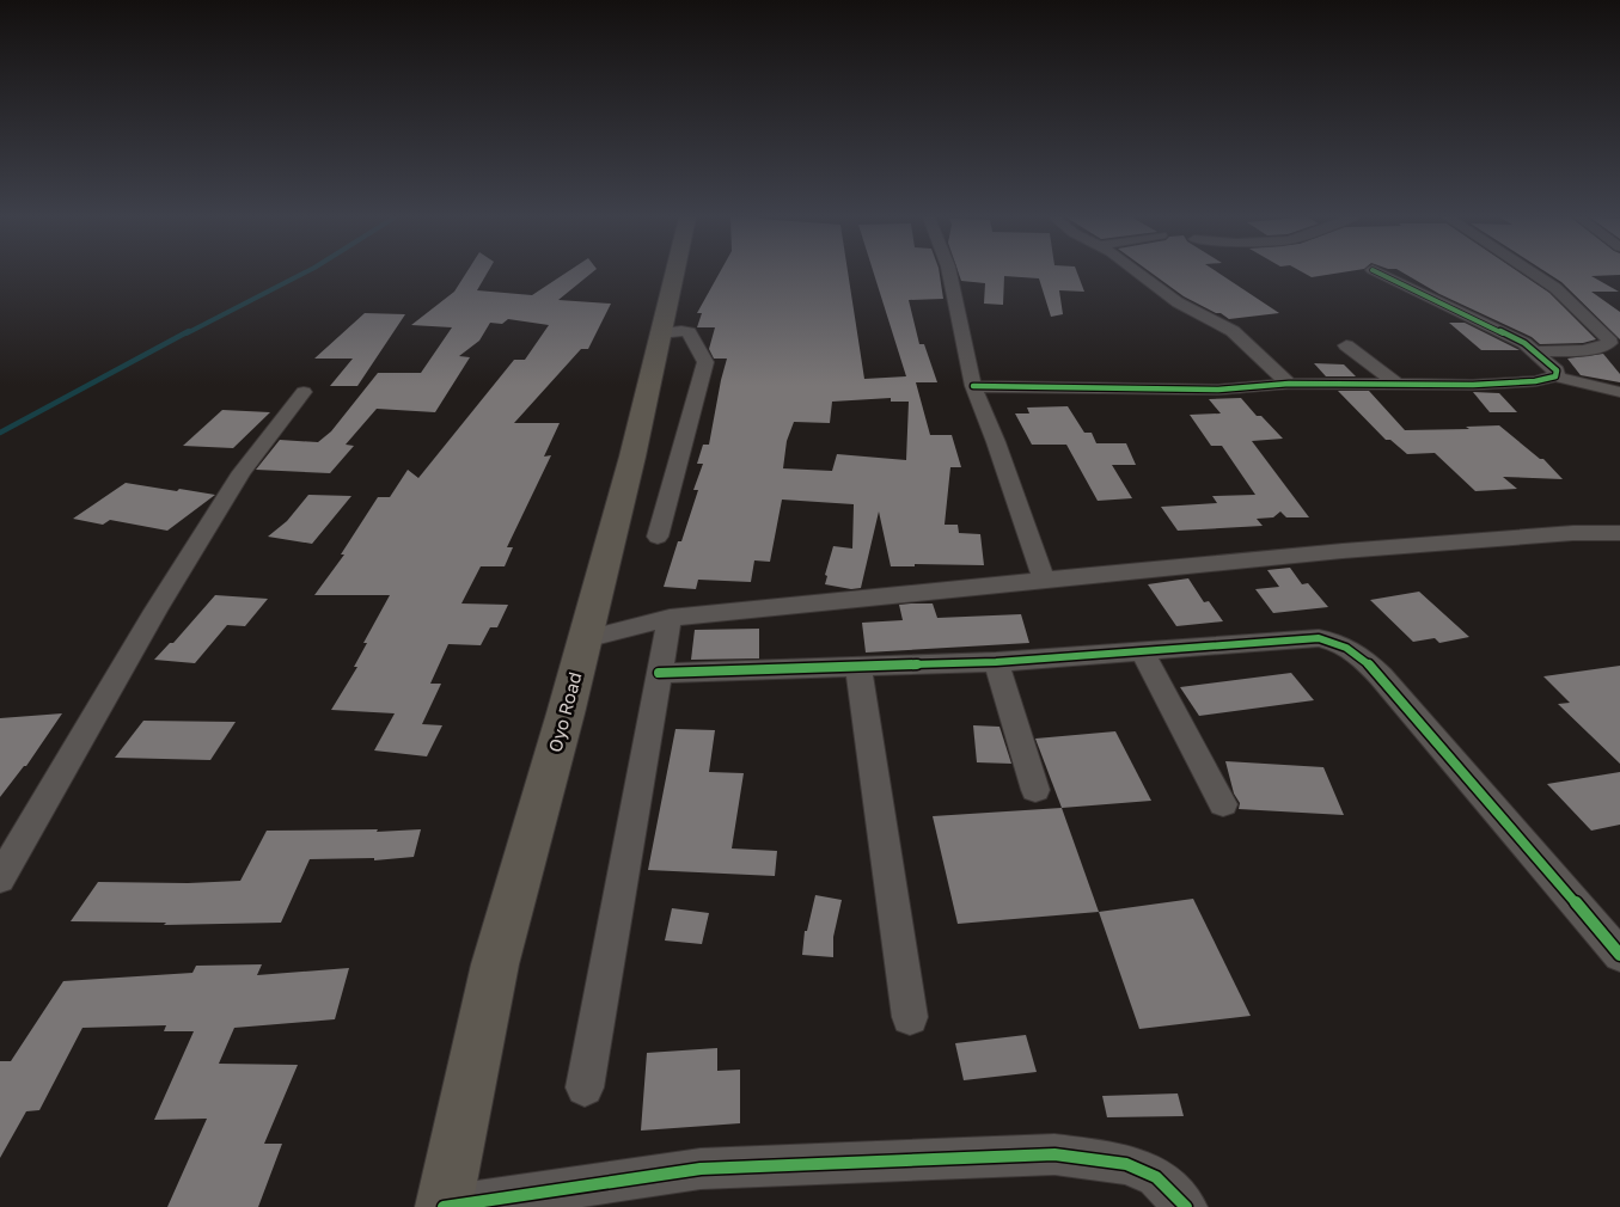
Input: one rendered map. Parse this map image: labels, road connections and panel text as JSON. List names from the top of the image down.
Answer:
{
  "streets": {
    "highway": ["Oyo Road"]
  }
}
